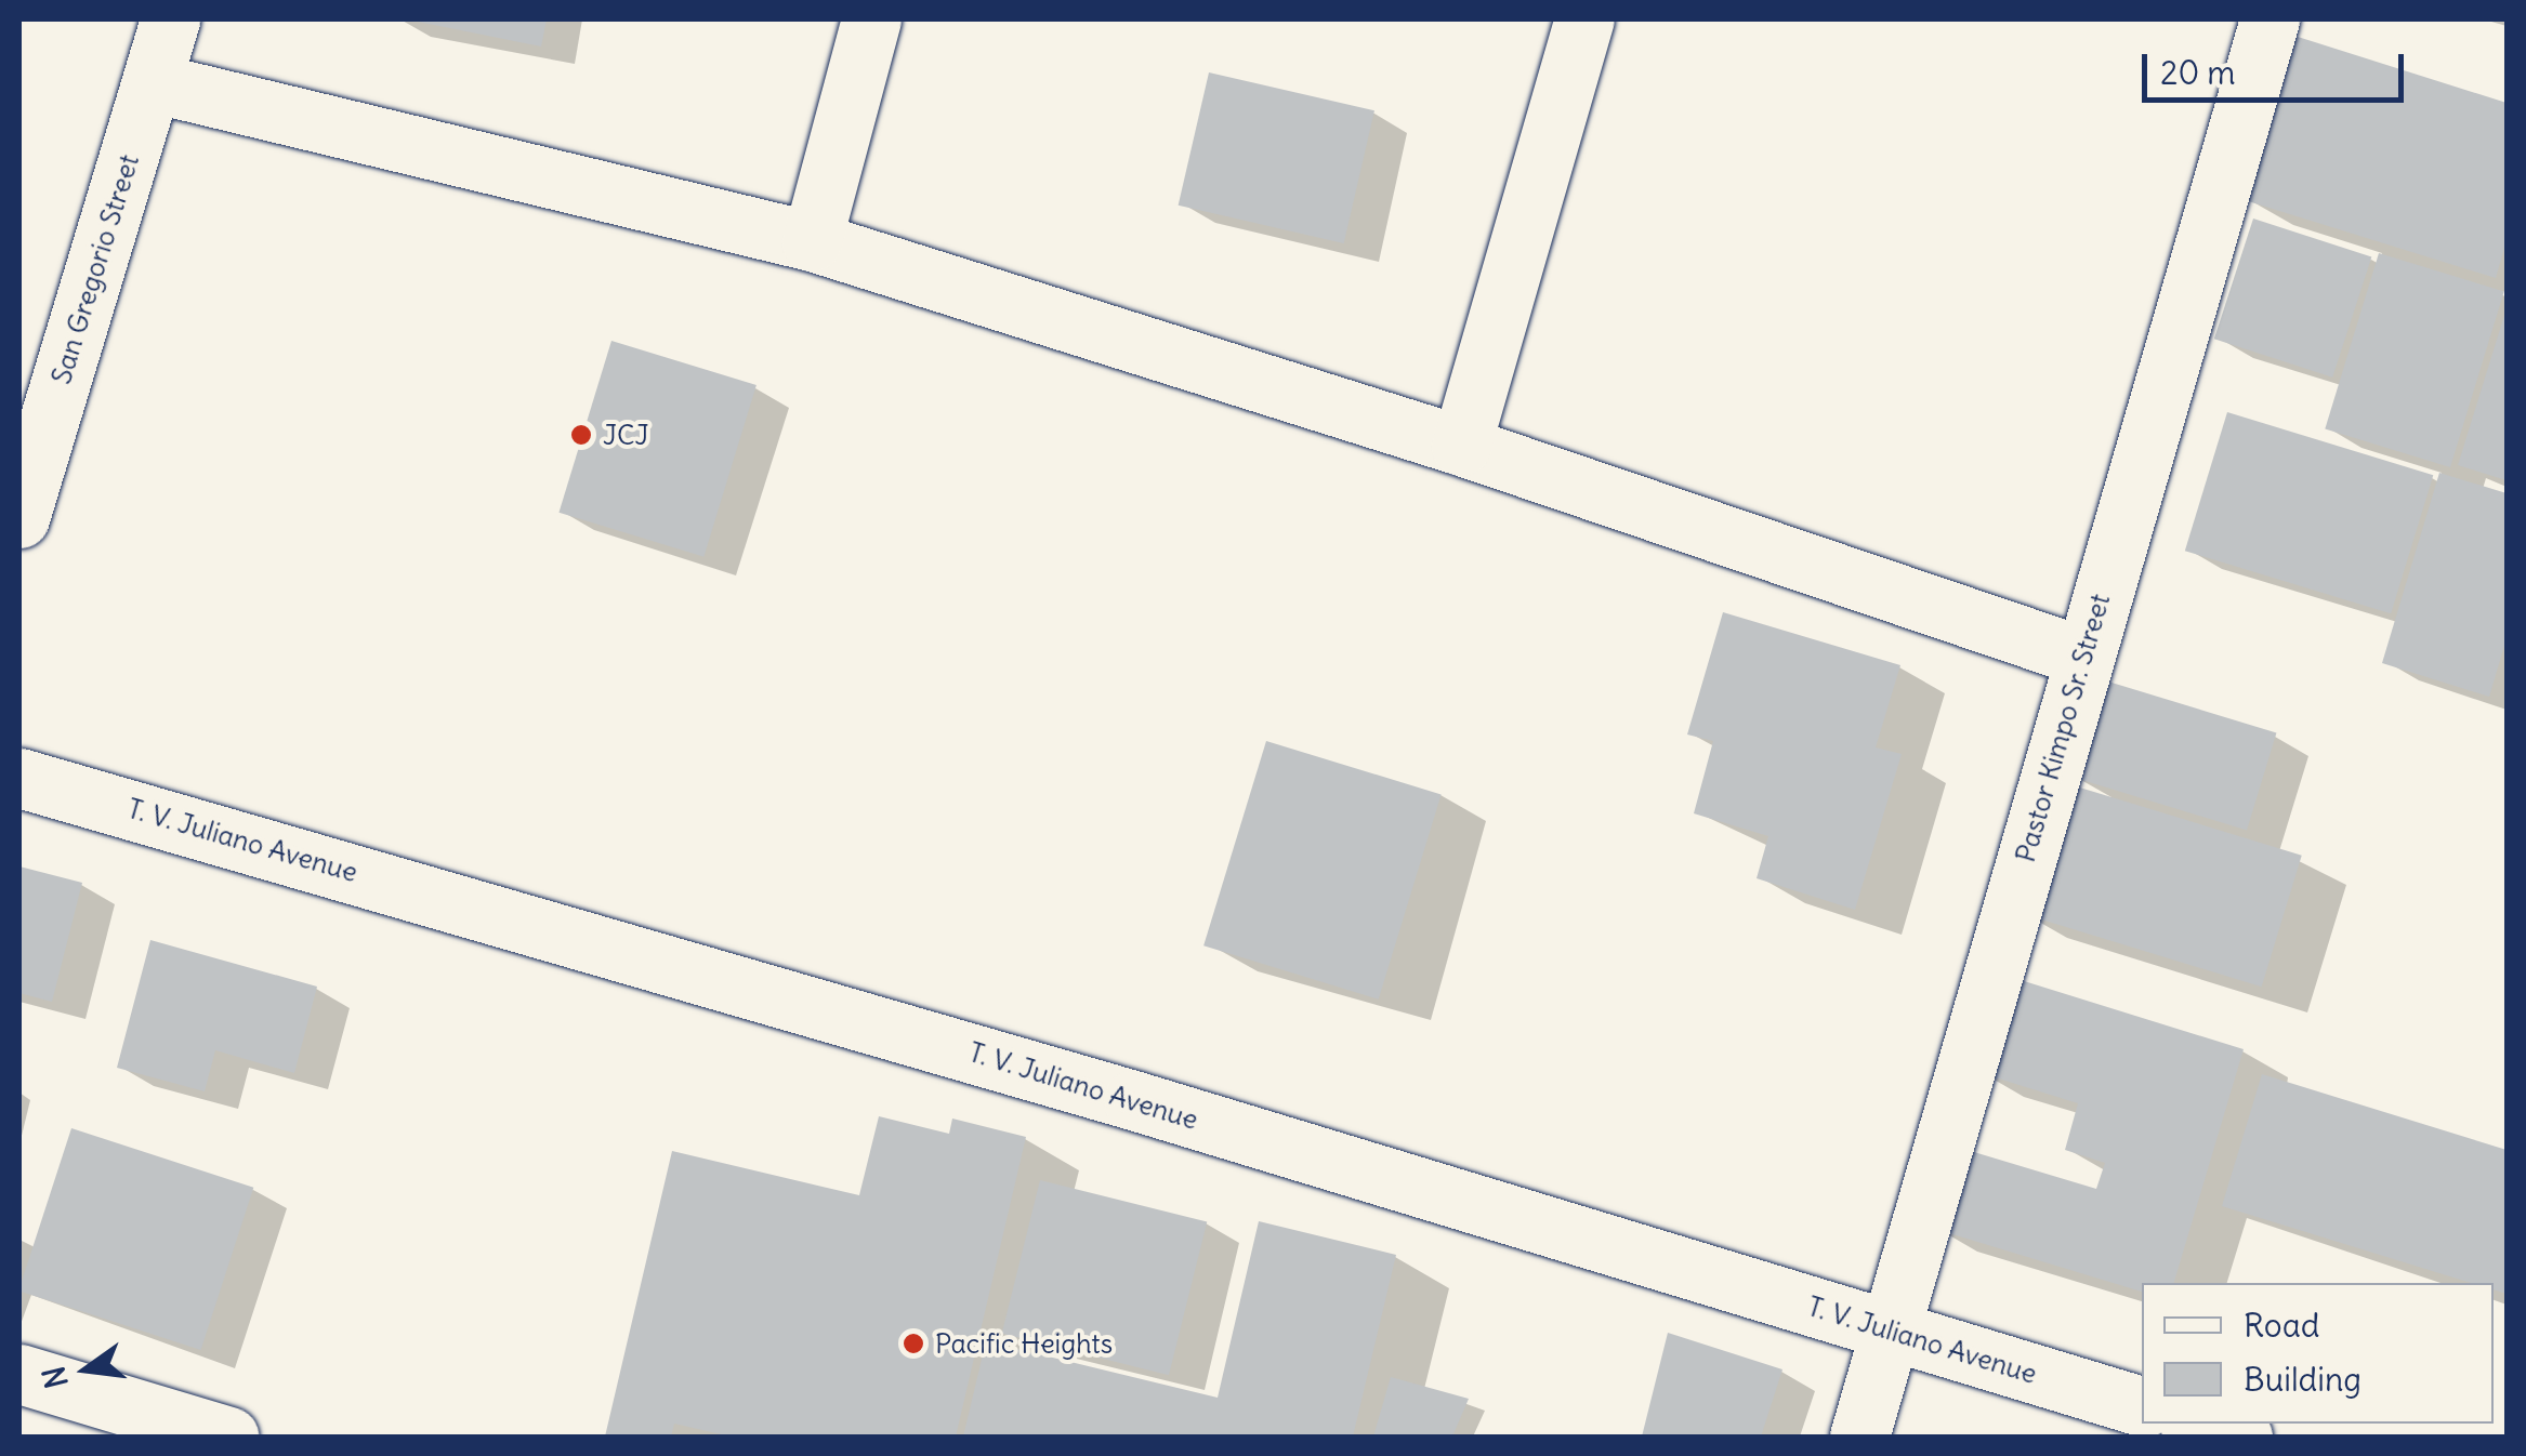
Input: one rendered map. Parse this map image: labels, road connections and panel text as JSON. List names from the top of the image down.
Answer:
{
  "streets": {
    "street": ["San Gregorio Street", "Pastor Kimpo Sr. Street", "T. V. Juliano Avenue"]
  },
  "crossings": [
    ["Pastor Kimpo Sr. Street", "T. V. Juliano Avenue"]
  ],
  "places": ["JCJ", "Pacific Heights"],
  "legend": ["Road", "Building"],
  "scale_bar": "20 m",
  "north": "left"
}
